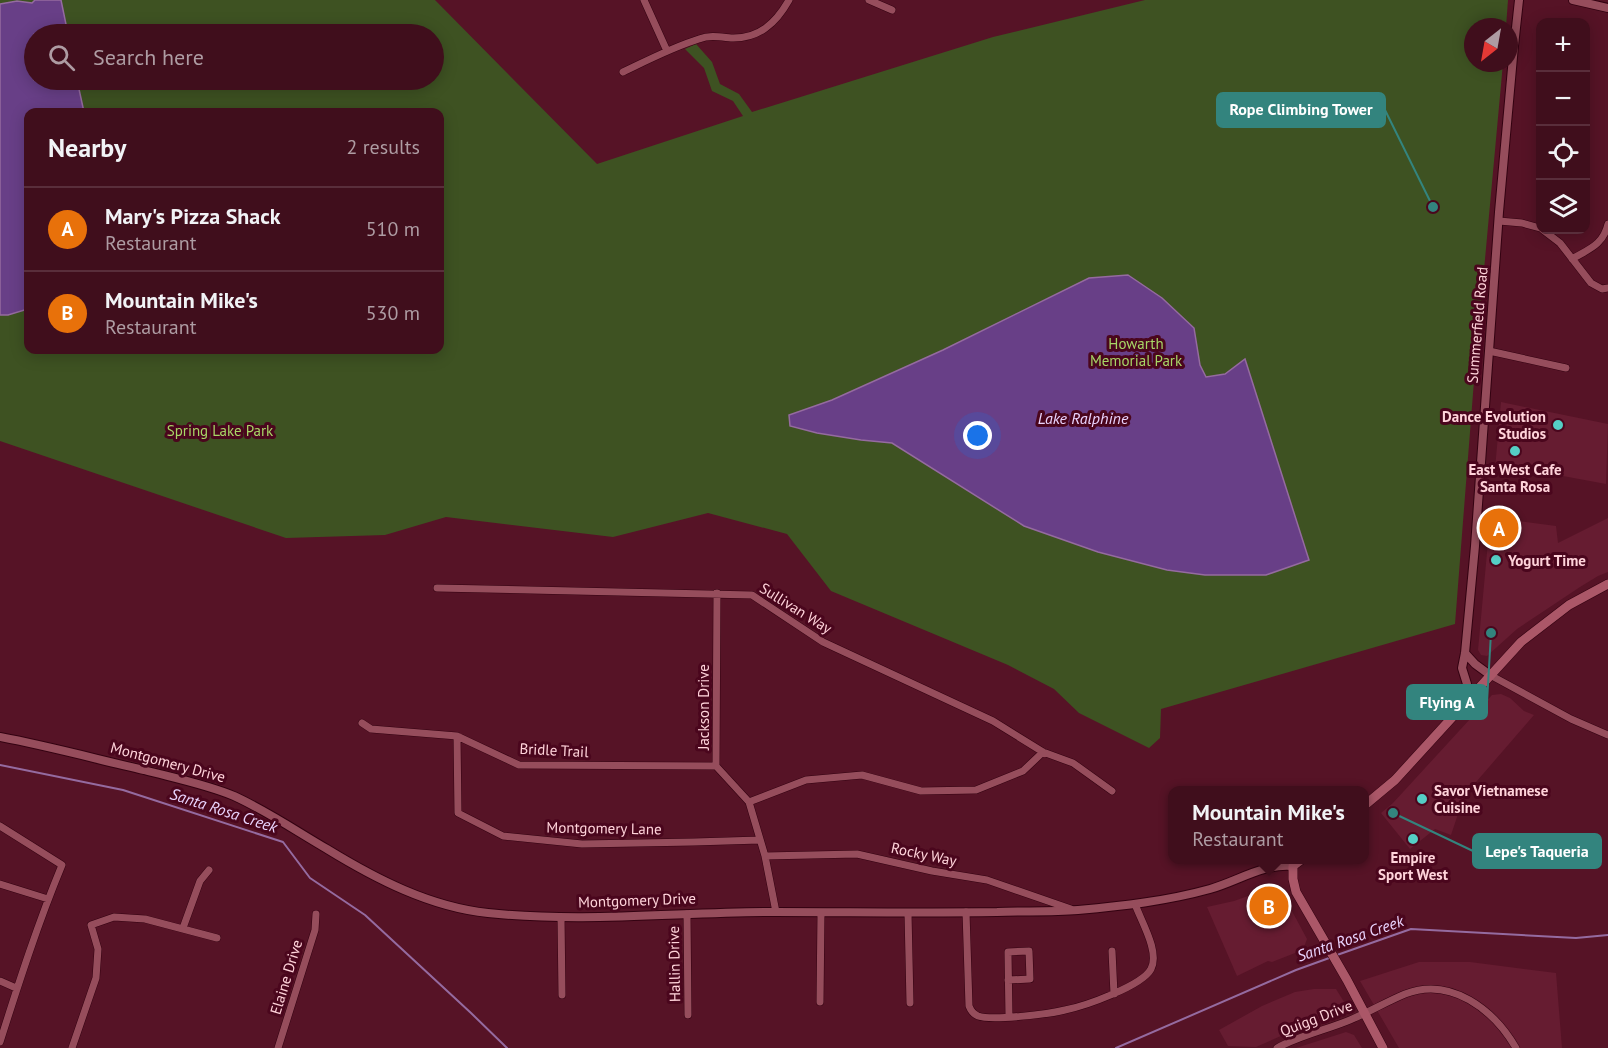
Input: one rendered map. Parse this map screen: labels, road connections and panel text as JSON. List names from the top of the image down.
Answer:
{
  "streets": {
    "street": [
      "Summerfield Road",
      "Sullivan Way",
      "Jackson Drive",
      "Bridle Trail",
      "Montgomery Drive",
      "Montgomery Lane",
      "Rocky Way",
      "Hallin Drive",
      "Elaine Drive",
      "Quigg Drive"
    ]
  },
  "crossings": [
    ["Sullivan Way", "Jackson Drive"],
    ["Jackson Drive", "Bridle Trail"],
    ["Jackson Drive", "Montgomery Drive"],
    ["Jackson Drive", "Montgomery Lane"],
    ["Jackson Drive", "Rocky Way"],
    ["Bridle Trail", "Montgomery Lane"],
    ["Montgomery Drive", "Rocky Way"],
    ["Montgomery Drive", "Hallin Drive"]
  ],
  "water": ["Lake Ralphine", "Santa Rosa Creek"],
  "parks": ["Howarth Memorial Park", "Spring Lake Park"],
  "places": [
    "Rope Climbing Tower",
    "Dance Evolution Studios",
    "East West Cafe Santa Rosa",
    "Yogurt Time",
    "Flying A",
    "Savor Vietnamese Cuisine",
    "Lepe's Taqueria",
    "Empire Sport West"
  ],
  "north": "bottom left",
  "page": {
    "map_buttons": ["+", "−"],
    "search": "Search here",
    "heading": ["Nearby", "2 results"],
    "list": [
      {
        "mark": "A",
        "name": "Mary's Pizza Shack",
        "note": "Restaurant",
        "value": "510 m"
      },
      {
        "mark": "B",
        "name": "Mountain Mike's",
        "note": "Restaurant",
        "value": "530 m"
      }
    ],
    "pins": ["A", "B"],
    "popup": ["Mountain Mike's", "Restaurant"]
  }
}
